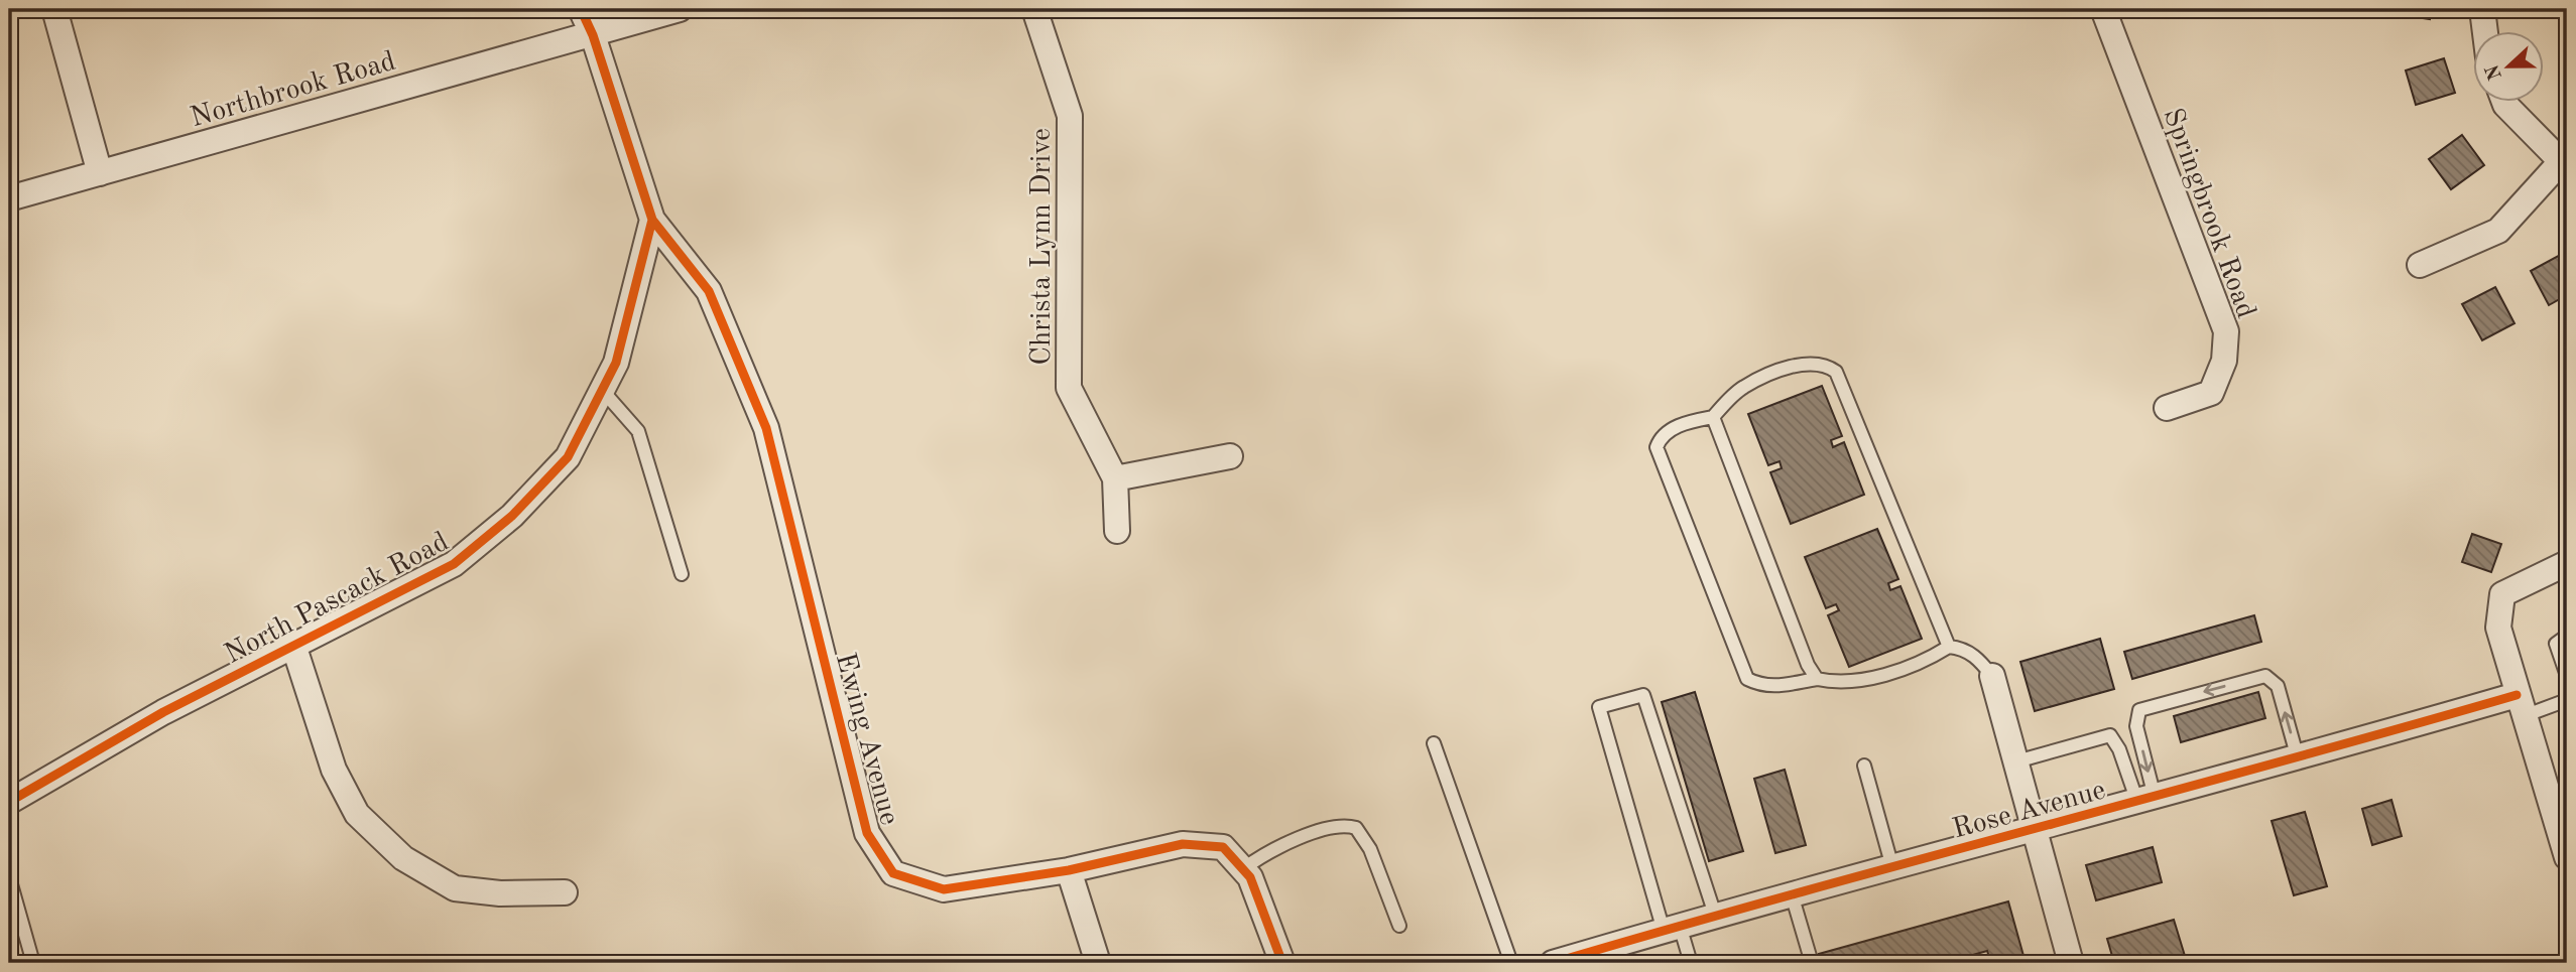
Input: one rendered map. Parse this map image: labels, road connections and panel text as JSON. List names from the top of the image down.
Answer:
{
  "streets": {
    "street": [
      "Northbrook Road",
      "Springbrook Road",
      "Christa Lynn Drive",
      "North Pascack Road",
      "Ewing Avenue",
      "Rose Avenue"
    ]
  },
  "crossings": [
    ["North Pascack Road", "Ewing Avenue"]
  ],
  "north": "left"
}
